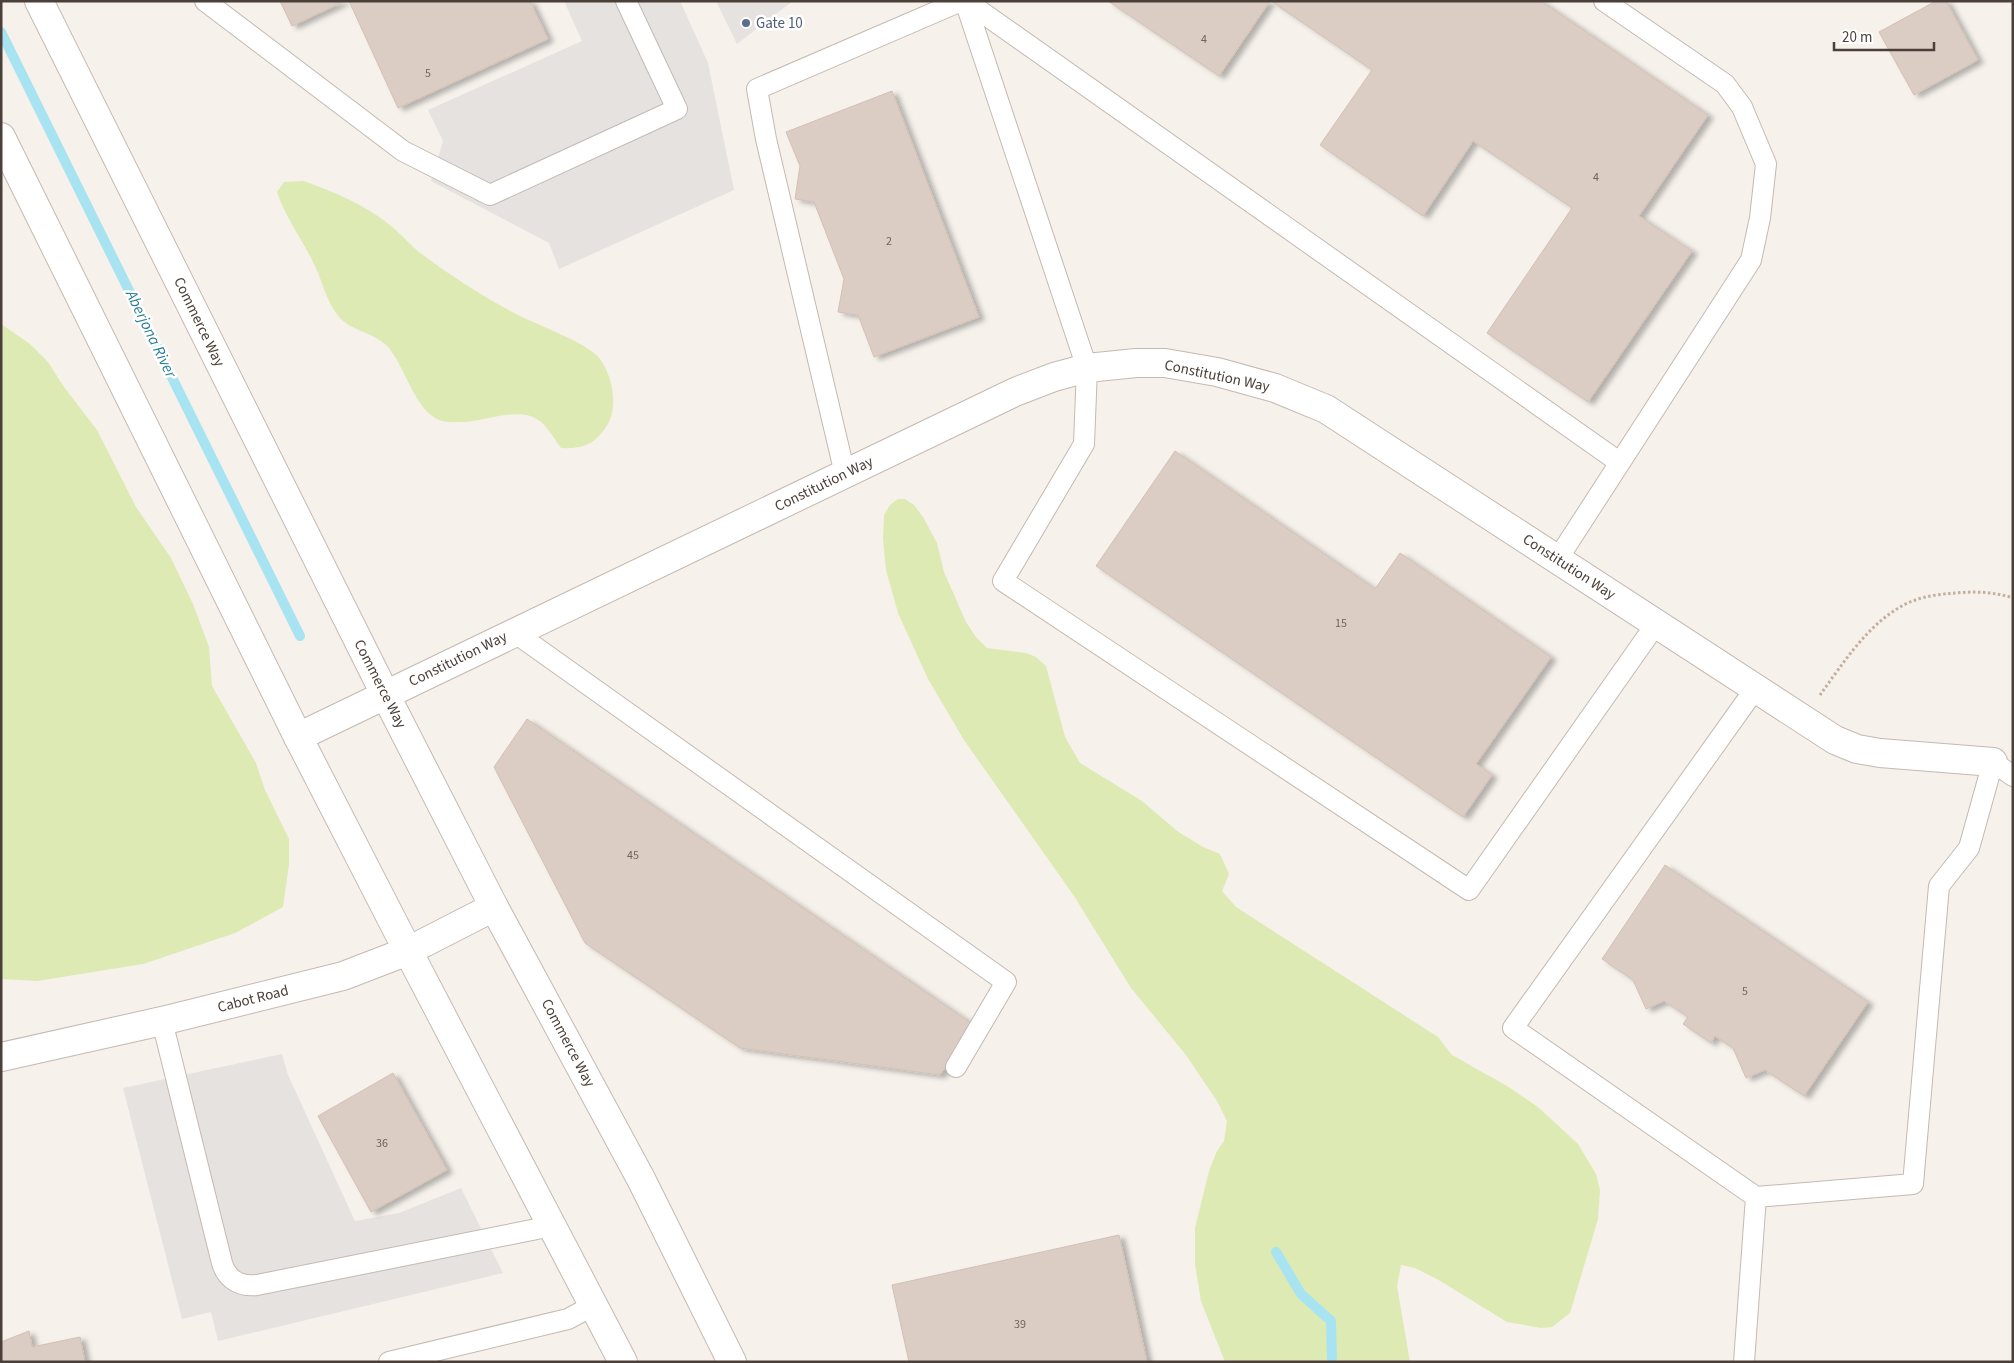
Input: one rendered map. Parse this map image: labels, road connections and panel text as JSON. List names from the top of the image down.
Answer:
{
  "streets": {
    "street": ["Commerce Way", "Constitution Way", "Cabot Road"]
  },
  "crossings": [
    ["Commerce Way", "Constitution Way"],
    ["Commerce Way", "Cabot Road"]
  ],
  "water": ["Aberjona River"],
  "places": ["Gate 10"],
  "house_numbers": [
    "4",
    "5",
    "4",
    "2",
    "15",
    "45",
    "5",
    "36",
    "39"
  ],
  "scale_bar": "20 m"
}
